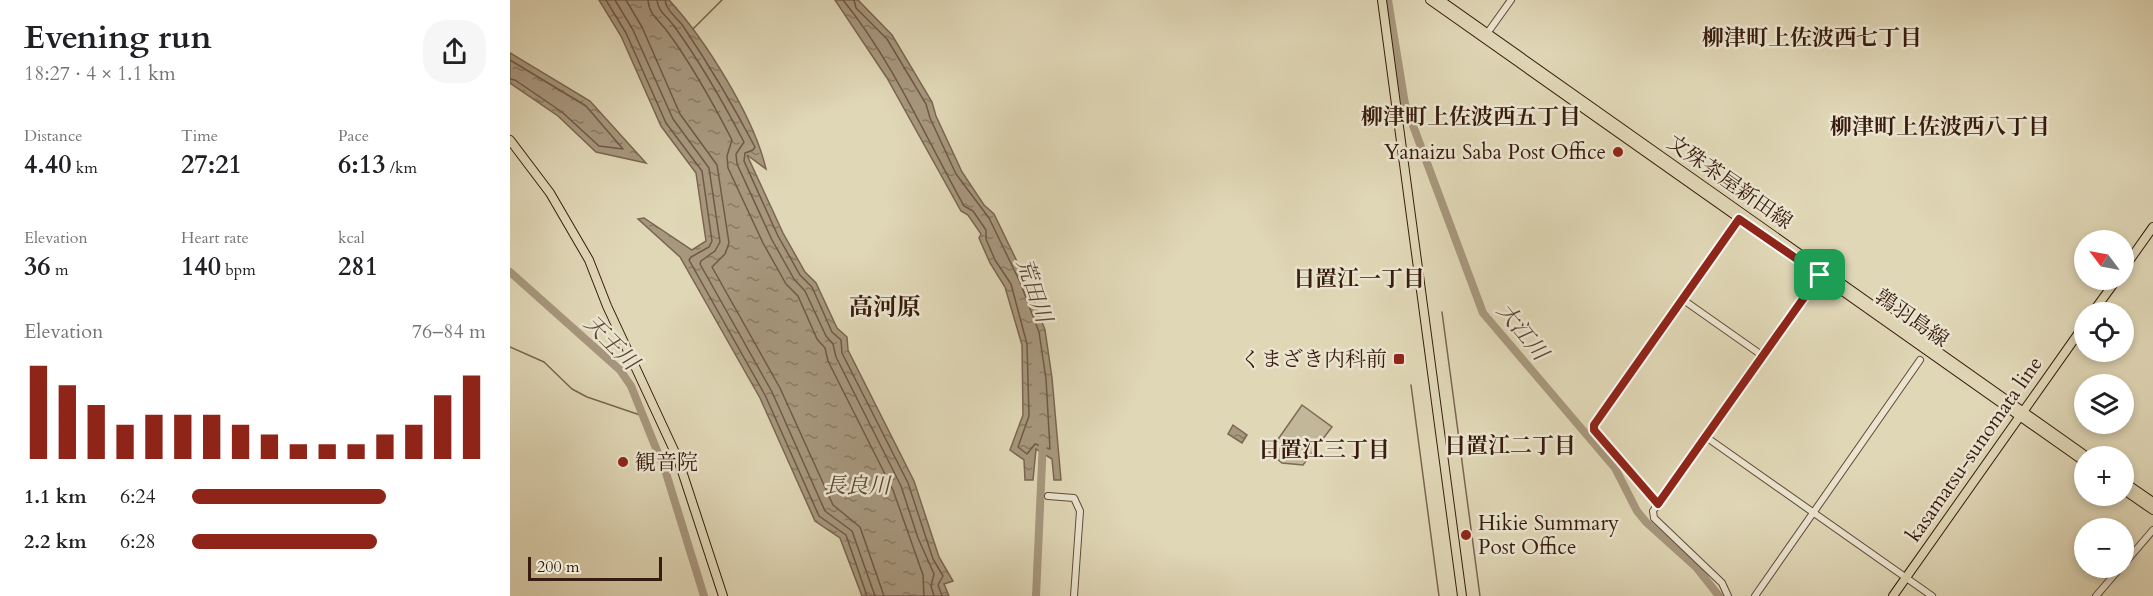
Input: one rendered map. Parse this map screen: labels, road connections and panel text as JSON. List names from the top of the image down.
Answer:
{
  "streets": {
    "main road": ["文殊茶屋新田線", "kasamatsu-sunomata line"]
  },
  "crossings": [
    ["文殊茶屋新田線", "kasamatsu-sunomata line"]
  ],
  "districts": [
    "柳津町上佐波西七丁目",
    "柳津町上佐波西五丁目",
    "柳津町上佐波西八丁目",
    "日置江一丁目",
    "高河原",
    "日置江二丁目",
    "日置江三丁目"
  ],
  "water": [
    "荒田川",
    "大江川",
    "天王川",
    "長良川"
  ],
  "places": {
    "other": ["Yanaizu Saba Post Office", "観音院", "Hikie Summary Post Office"],
    "transit": ["くまざき内科前"]
  },
  "scale_bar": "200 m",
  "north": "top left",
  "page": {
    "heading": ["Evening run", "18:27 · 4 × 1.1 km"],
    "stats": [
      ["Distance", "4.40 km"],
      ["Time", "27:21"],
      ["Pace", "6:13 /km"],
      ["Elevation", "36 m"],
      ["Heart rate", "140 bpm"],
      ["kcal", "281"]
    ],
    "map_buttons": ["+", "−"],
    "chart": ["Elevation", "76–84 m"],
    "list": [
      {
        "name": "1.1 km",
        "note": "6:24"
      },
      {
        "name": "2.2 km",
        "note": "6:28"
      }
    ],
    "scale": "200 m"
  }
}
